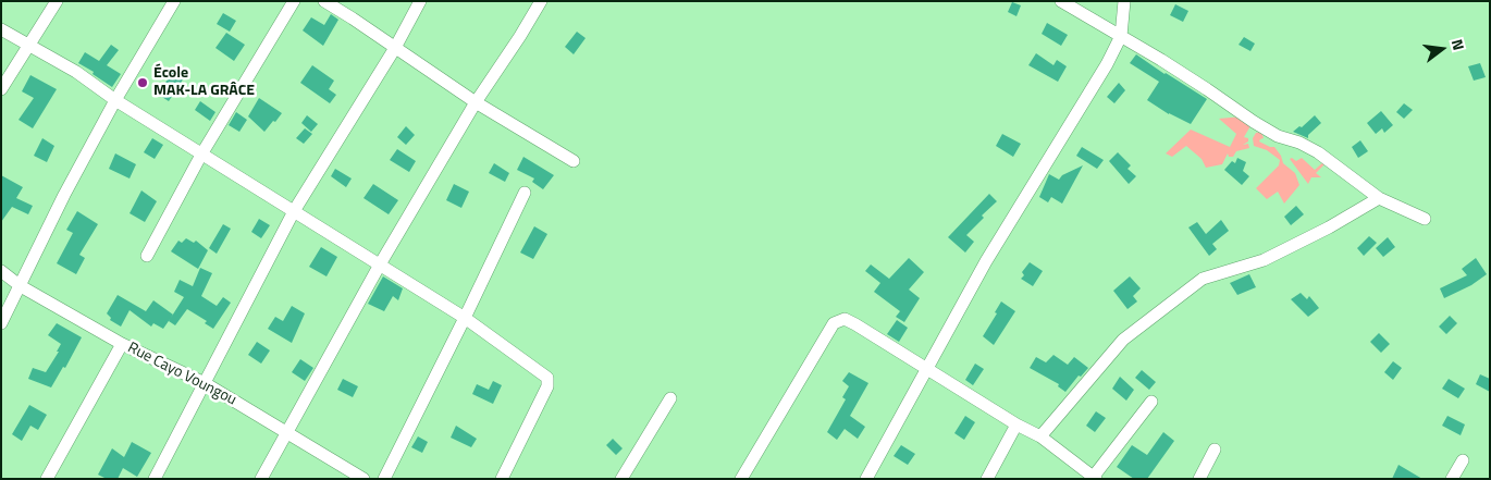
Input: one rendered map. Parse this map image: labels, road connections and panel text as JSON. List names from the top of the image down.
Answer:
{
  "streets": {
    "street": ["Rue Cayo Voungou"]
  },
  "places": ["École MAK-LA GRÂCE"],
  "north": "right"
}
